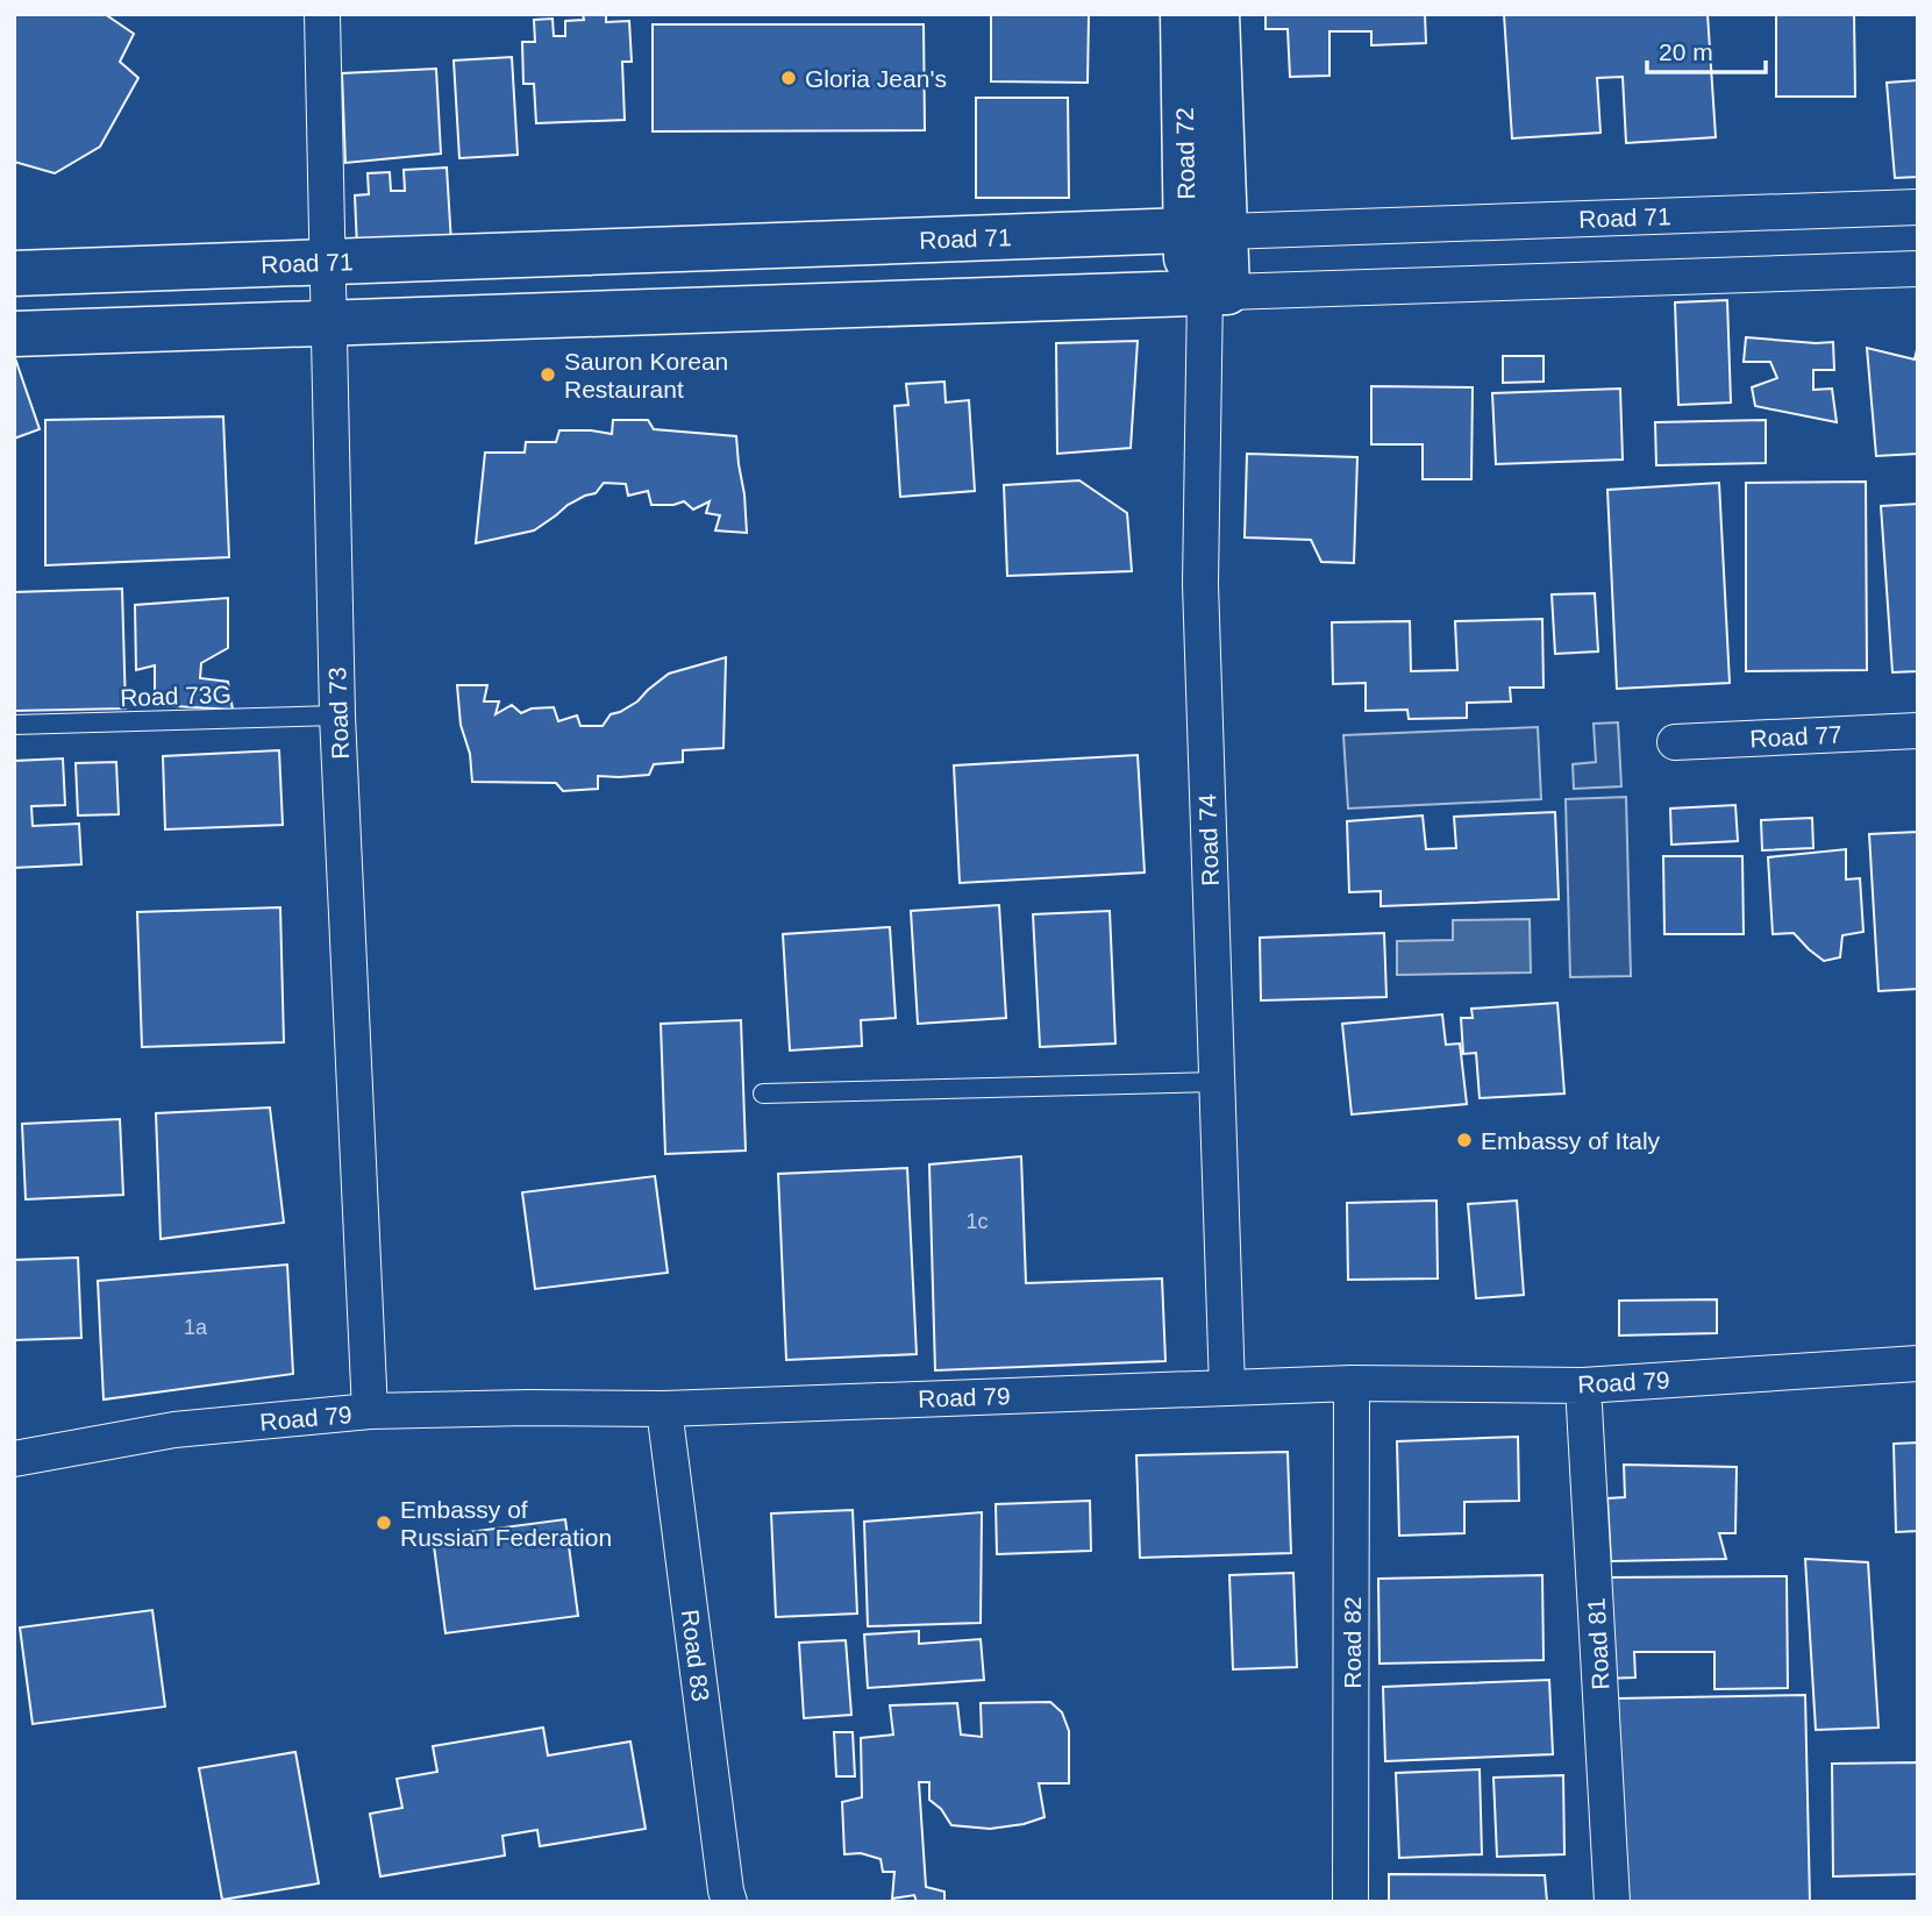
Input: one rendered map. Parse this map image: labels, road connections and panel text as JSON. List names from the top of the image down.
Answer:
{
  "streets": {
    "street": [
      "Road 72",
      "Road 71",
      "Road 73",
      "Road 77",
      "Road 74",
      "Road 79",
      "Road 82",
      "Road 81",
      "Road 83"
    ],
    "lane": ["Road 73G"]
  },
  "crossings": [
    ["Road 72", "Road 71"],
    ["Road 72", "Road 74"],
    ["Road 71", "Road 73"],
    ["Road 73G", "Road 73"],
    ["Road 73", "Road 79"],
    ["Road 74", "Road 79"],
    ["Road 79", "Road 82"],
    ["Road 79", "Road 81"],
    ["Road 79", "Road 83"]
  ],
  "places": [
    "Gloria Jean's",
    "Sauron Korean Restaurant",
    "Embassy of Italy",
    "Embassy of Russian Federation"
  ],
  "house_numbers": ["1c", "1a"],
  "scale_bar": "20 m"
}
